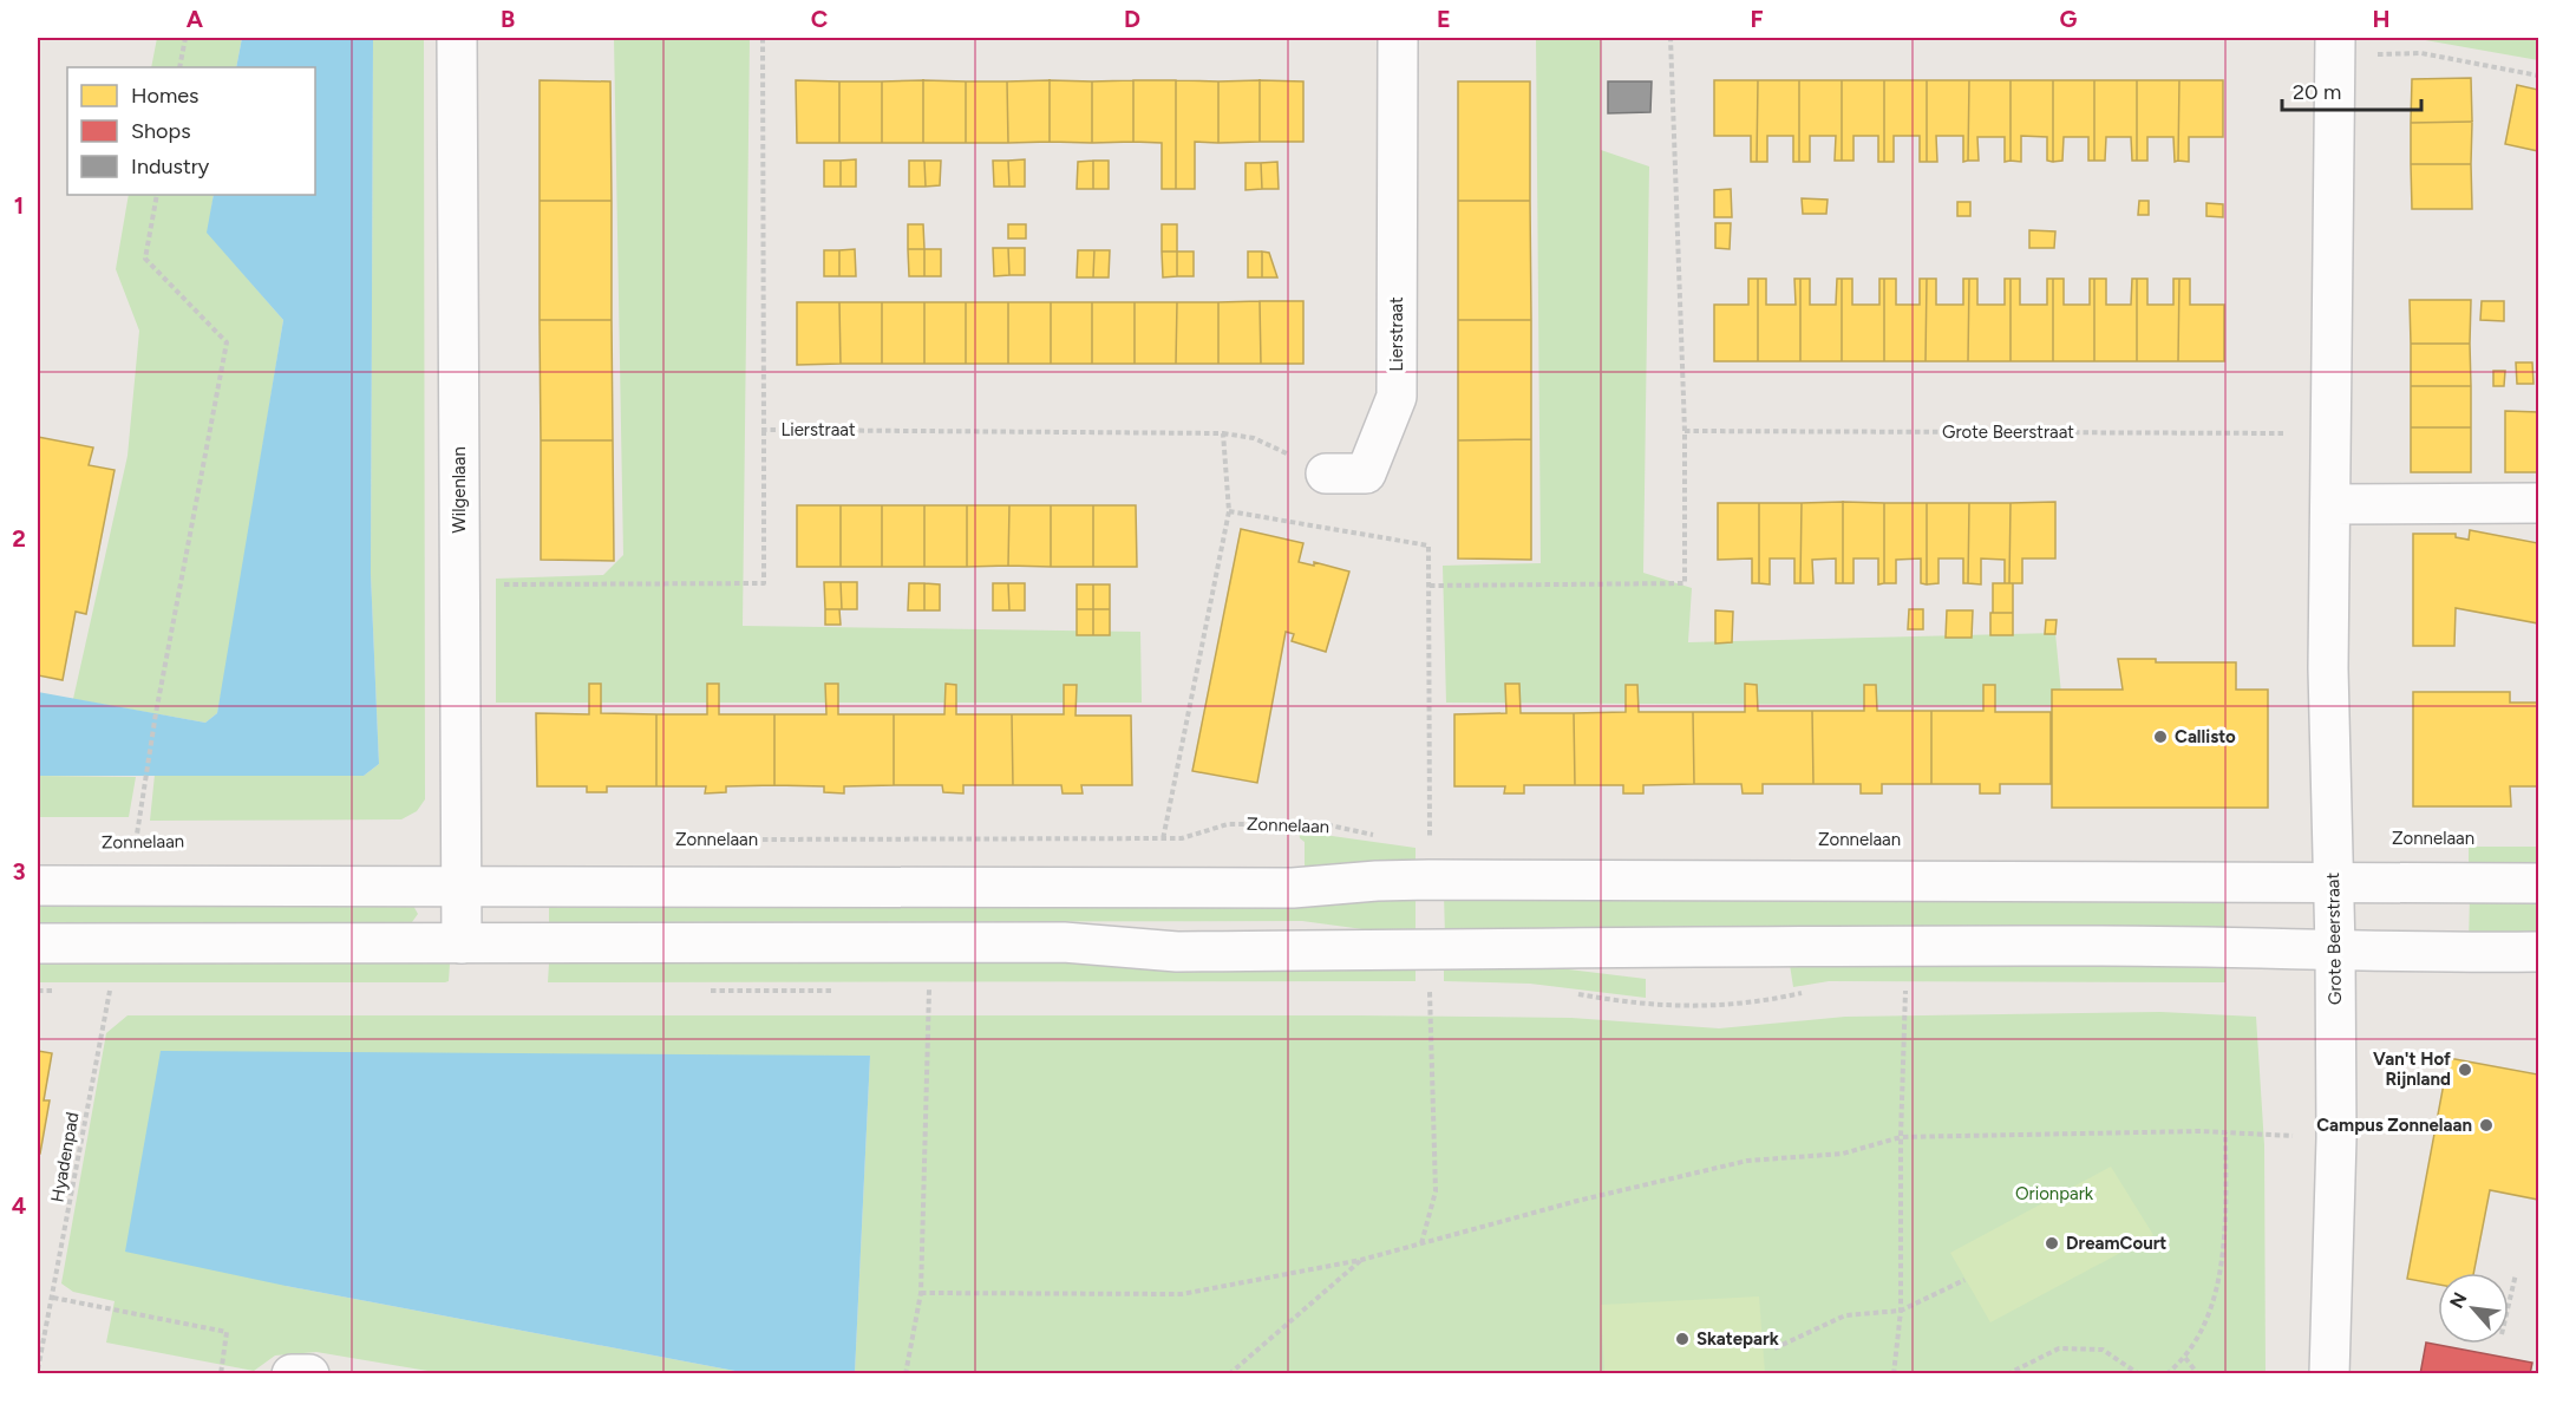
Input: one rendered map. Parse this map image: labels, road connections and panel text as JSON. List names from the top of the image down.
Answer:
{
  "streets": {
    "street": ["Lierstraat", "Grote Beerstraat", "Wilgenlaan"],
    "path": ["Zonnelaan", "Hyadenpad"]
  },
  "parks": ["Orionpark"],
  "places": [
    "Callisto",
    "Van't Hof Rijnland",
    "Campus Zonnelaan",
    "DreamCourt",
    "Skatepark"
  ],
  "legend": ["Homes", "Shops", "Industry"],
  "scale_bar": "20 m",
  "north": "top left",
  "grid": {
    "columns": [
      "A",
      "B",
      "C",
      "D",
      "E",
      "F",
      "G",
      "H"
    ],
    "rows": [
      "1",
      "2",
      "3",
      "4"
    ]
  }
}
